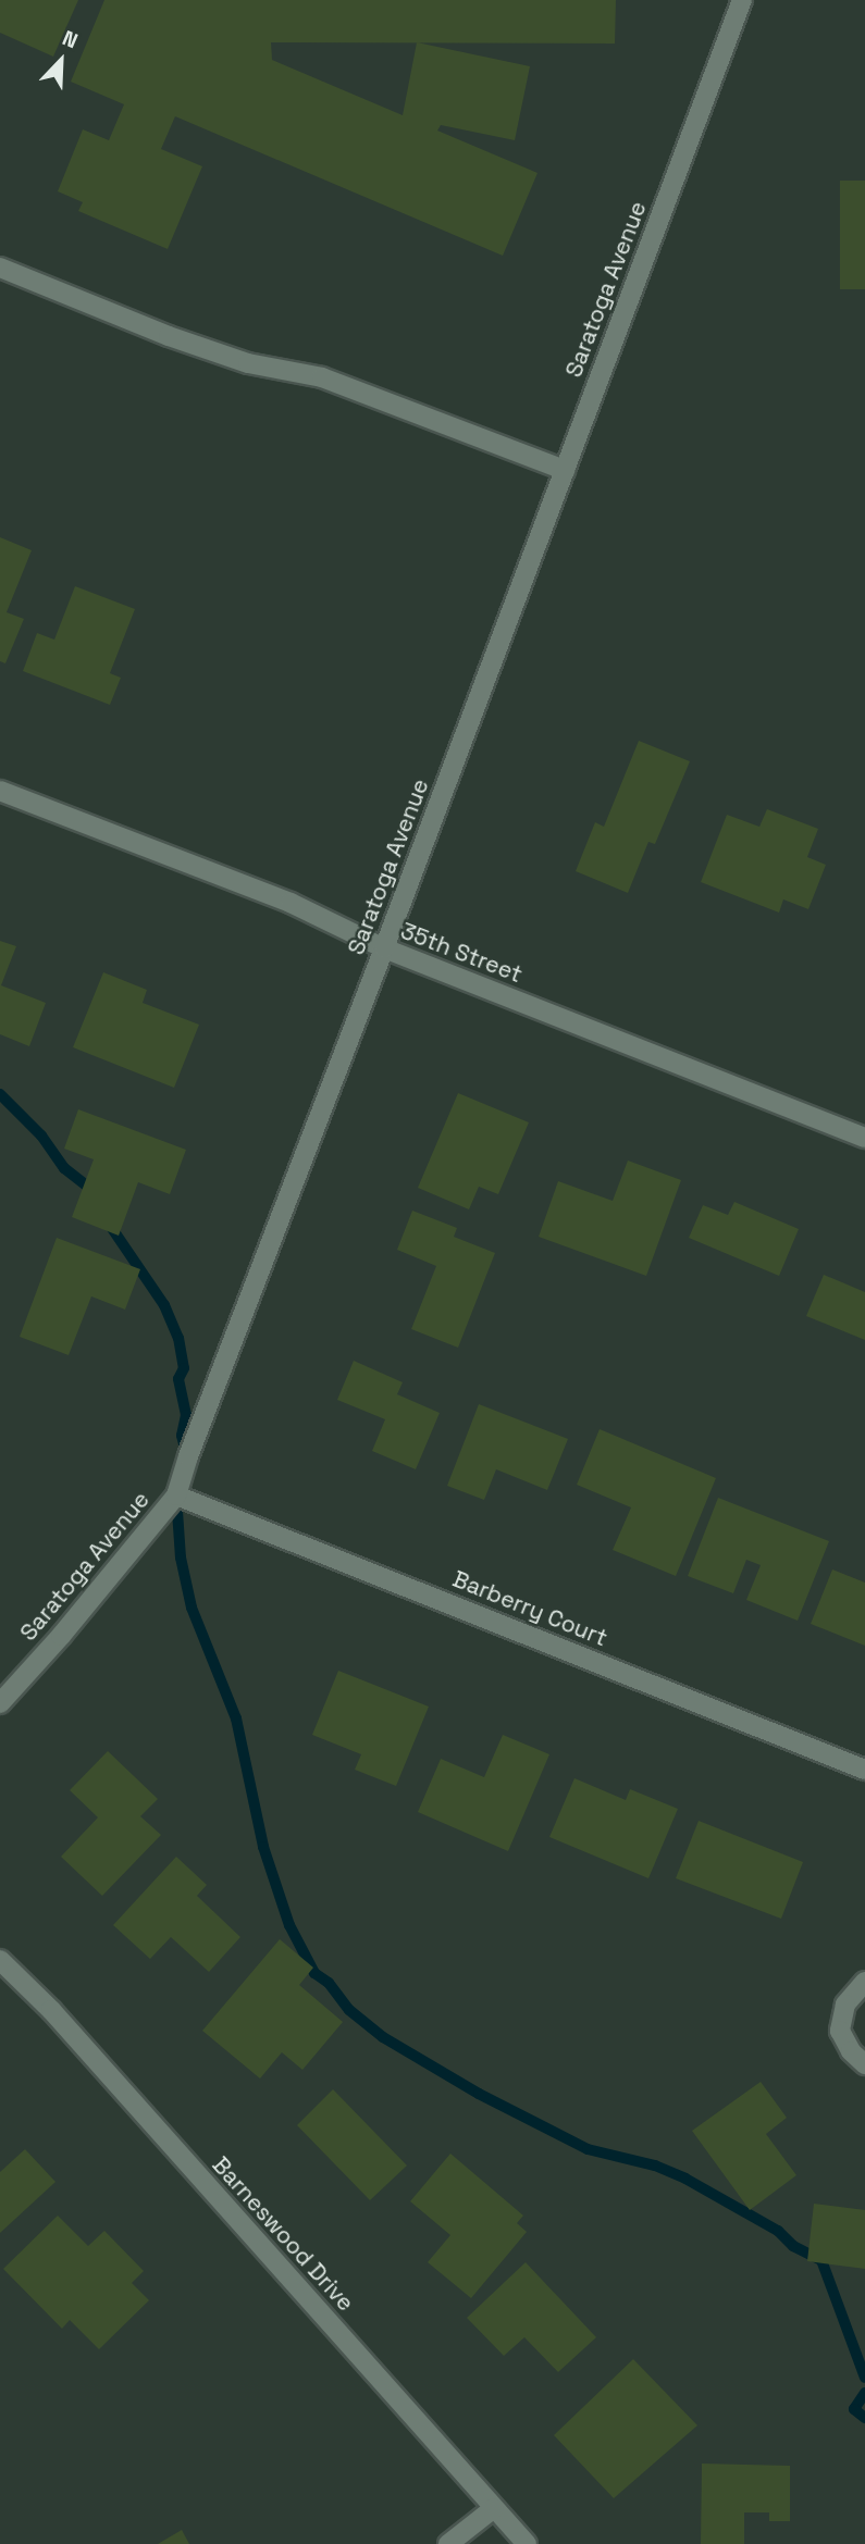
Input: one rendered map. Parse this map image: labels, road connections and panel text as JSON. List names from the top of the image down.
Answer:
{
  "streets": {
    "street": [
      "Saratoga Avenue",
      "35th Street",
      "Barberry Court",
      "Barneswood Drive"
    ]
  },
  "crossings": [
    ["Saratoga Avenue", "35th Street"],
    ["Saratoga Avenue", "Barberry Court"]
  ],
  "north": "top right"
}
